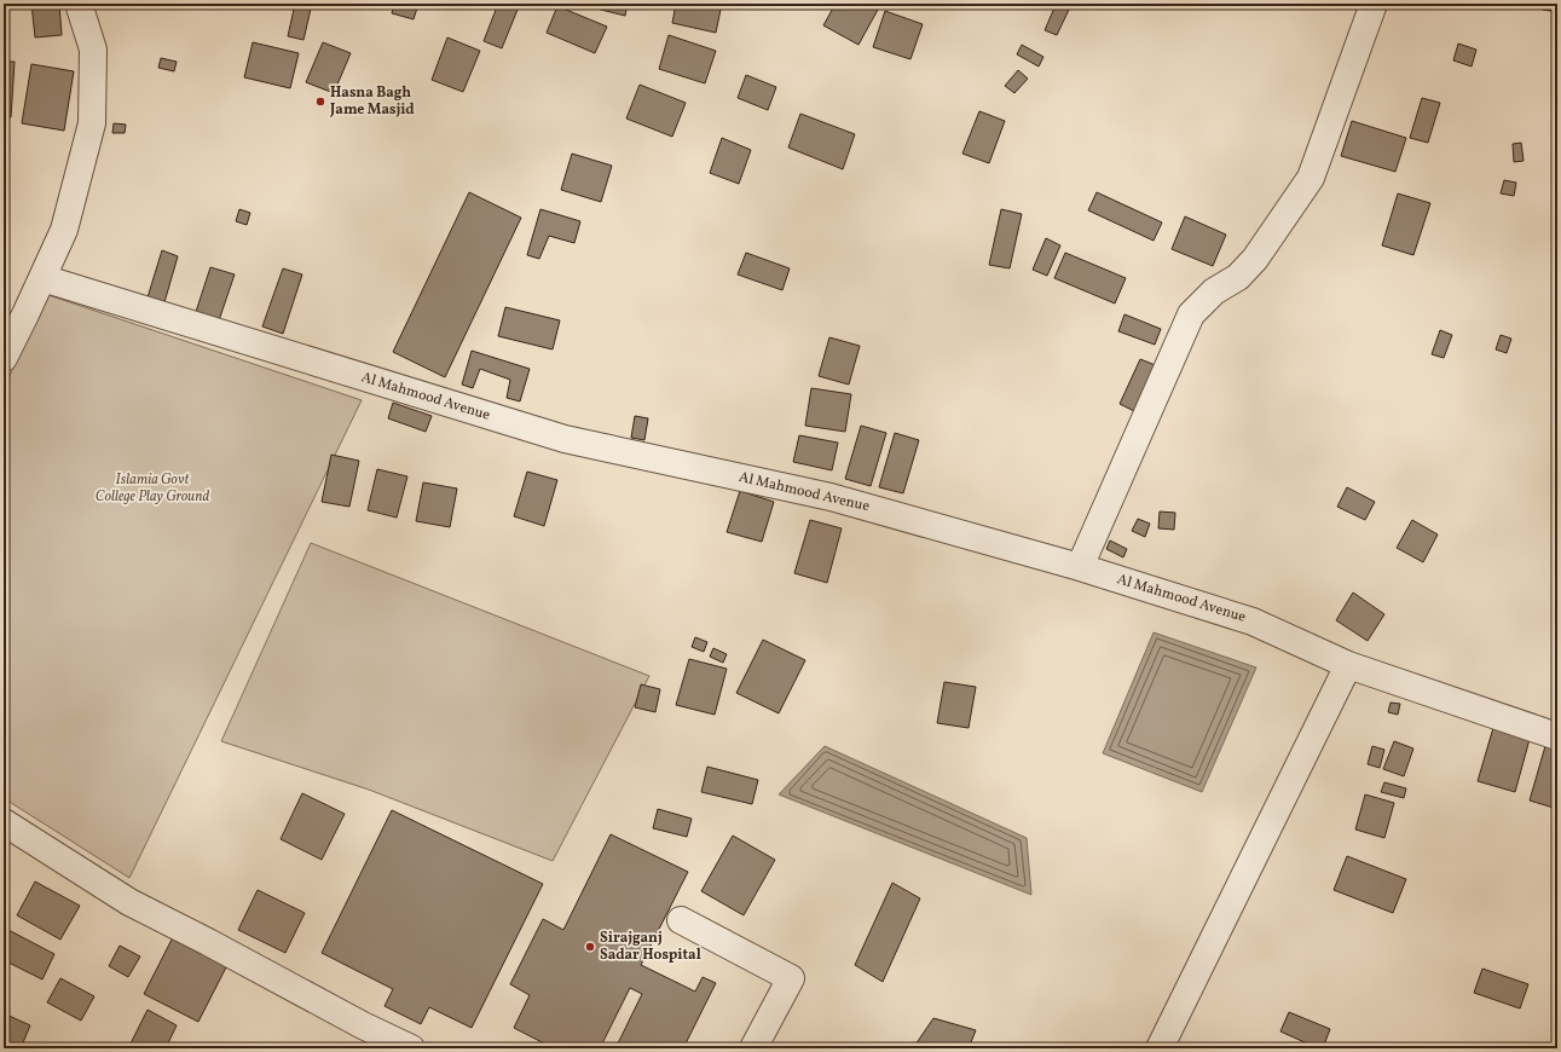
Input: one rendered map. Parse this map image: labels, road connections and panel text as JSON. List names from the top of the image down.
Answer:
{
  "streets": {
    "street": ["Al Mahmood Avenue"]
  },
  "parks": ["Islamia Govt College Play Ground"],
  "places": ["Hasna Bagh Jame Masjid", "Sirajganj Sadar Hospital"]
}
